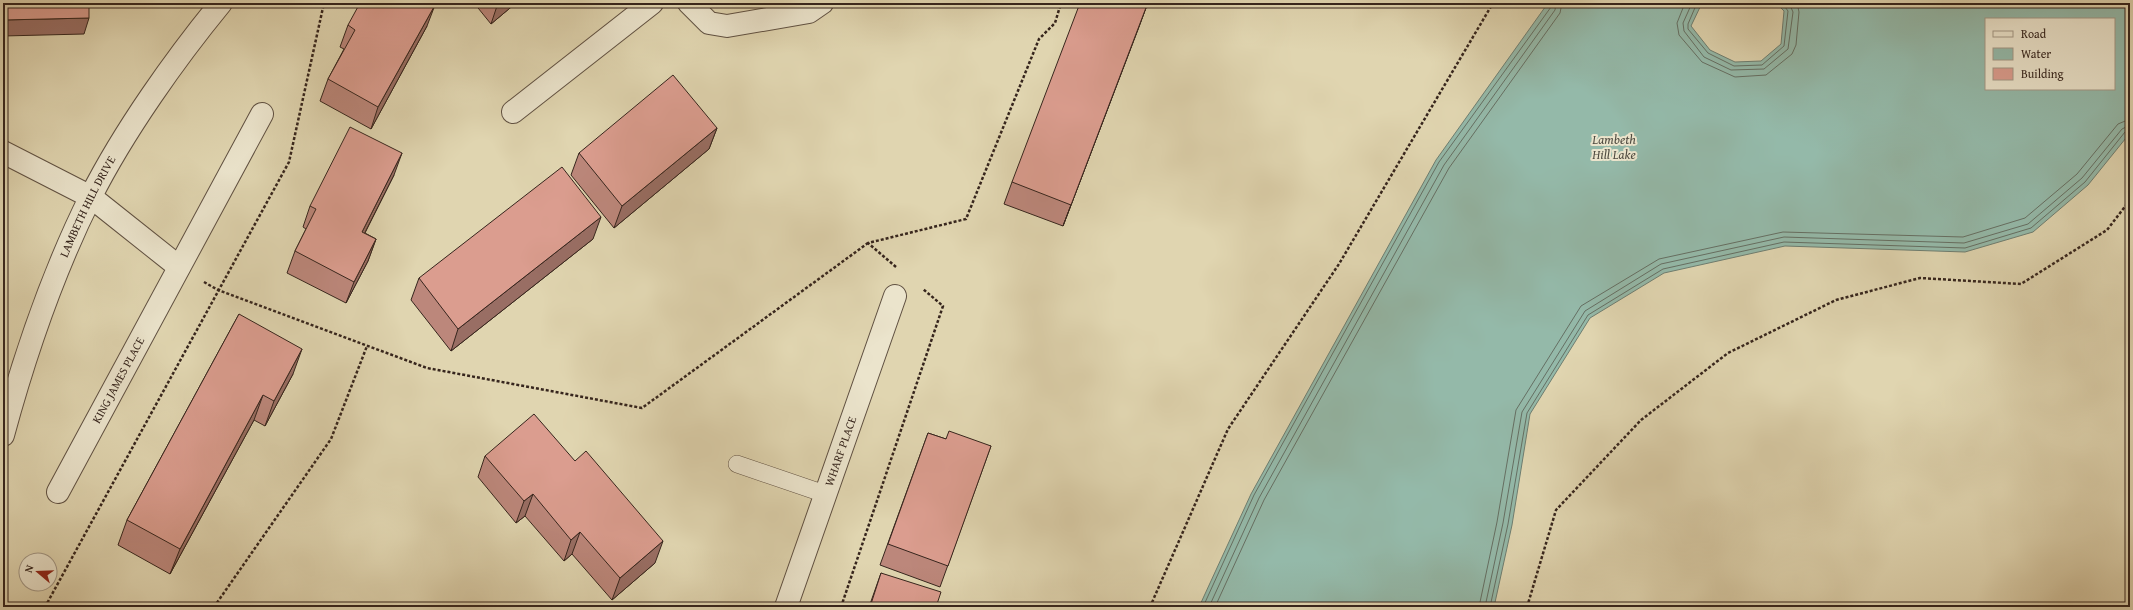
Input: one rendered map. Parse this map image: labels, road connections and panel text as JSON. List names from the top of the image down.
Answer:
{
  "streets": {
    "street": ["LAMBETH HILL DRIVE", "KING JAMES PLACE", "WHARF PLACE"]
  },
  "water": ["Lambeth Hill Lake"],
  "legend": ["Road", "Water", "Building"],
  "north": "left"
}
